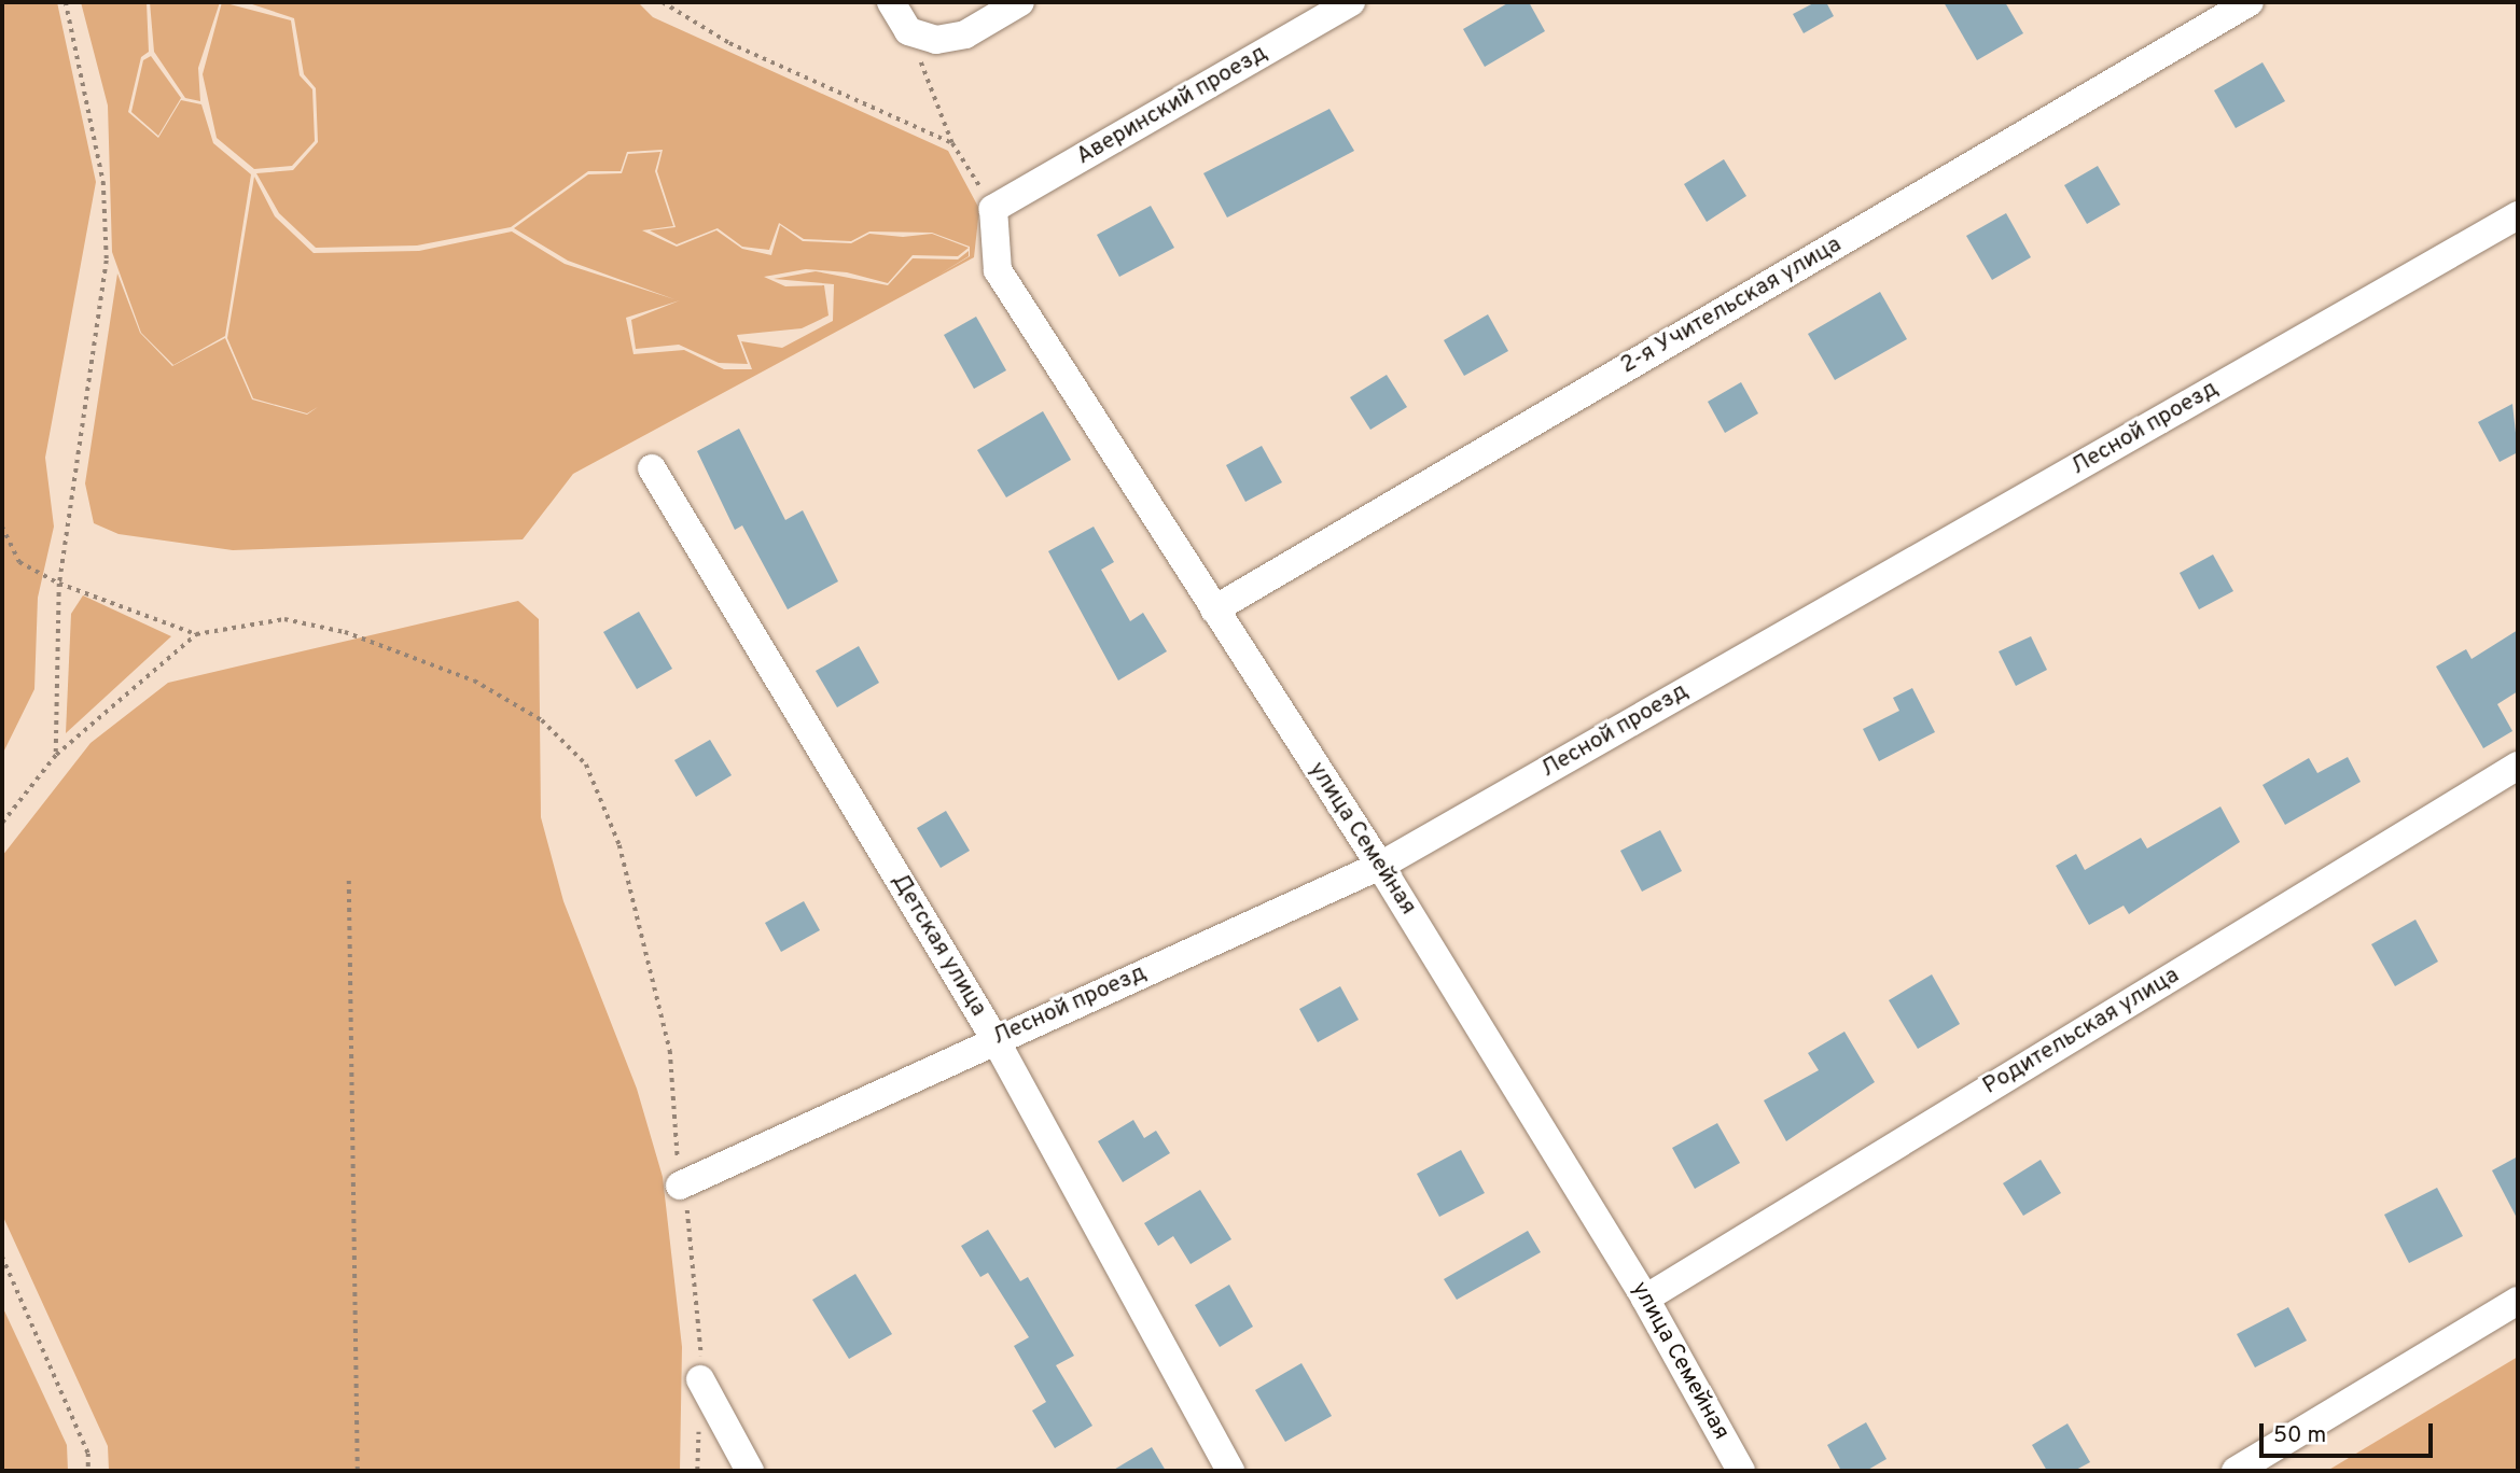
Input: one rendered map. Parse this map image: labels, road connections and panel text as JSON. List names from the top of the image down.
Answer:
{
  "streets": {
    "street": [
      "Аверинский проезд",
      "2-я Учительская улица",
      "Лесной проезд",
      "улица Семейная",
      "Детская улица",
      "Родительская улица"
    ]
  },
  "crossings": [
    ["Аверинский проезд", "улица Семейная"],
    ["2-я Учительская улица", "улица Семейная"],
    ["Лесной проезд", "улица Семейная"],
    ["Лесной проезд", "Детская улица"],
    ["улица Семейная", "Родительская улица"]
  ],
  "scale_bar": "50 m"
}
